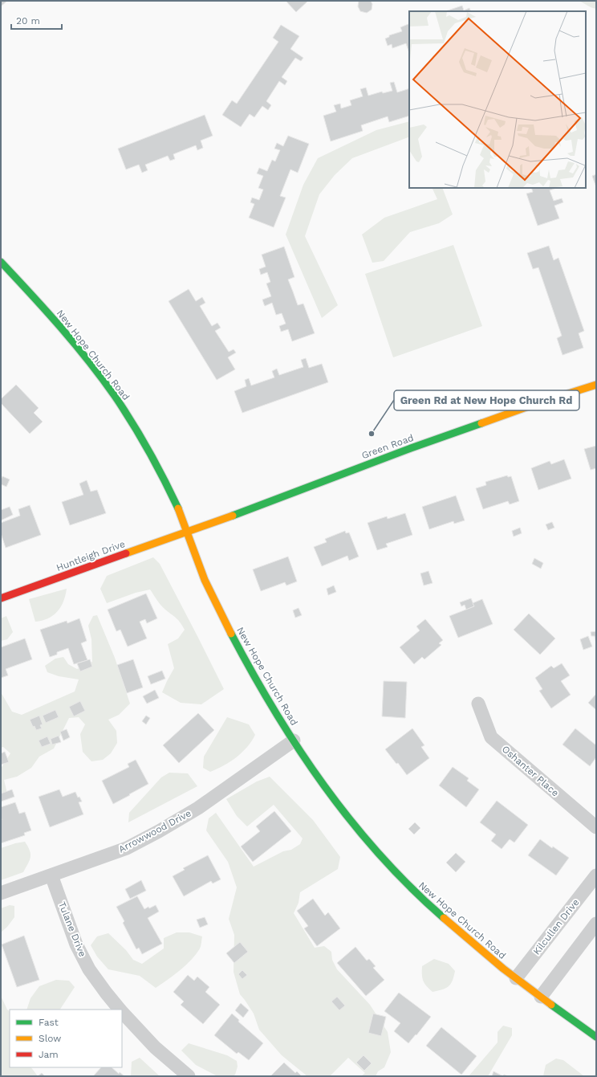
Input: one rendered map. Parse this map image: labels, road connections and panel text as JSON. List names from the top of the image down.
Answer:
{
  "streets": {
    "main road": ["New Hope Church Road", "Green Road", "Huntleigh Drive"],
    "street": [
      "Oshanter Place",
      "Arrowwood Drive",
      "Kilcullen Drive",
      "Tulane Drive"
    ]
  },
  "crossings": [
    ["New Hope Church Road", "Green Road"],
    ["New Hope Church Road", "Huntleigh Drive"],
    ["New Hope Church Road", "Arrowwood Drive"],
    ["New Hope Church Road", "Kilcullen Drive"],
    ["Green Road", "Huntleigh Drive"],
    ["Arrowwood Drive", "Tulane Drive"]
  ],
  "places": ["Green Rd at New Hope Church Rd"],
  "legend": ["Fast", "Slow", "Jam"],
  "scale_bar": "20 m"
}
